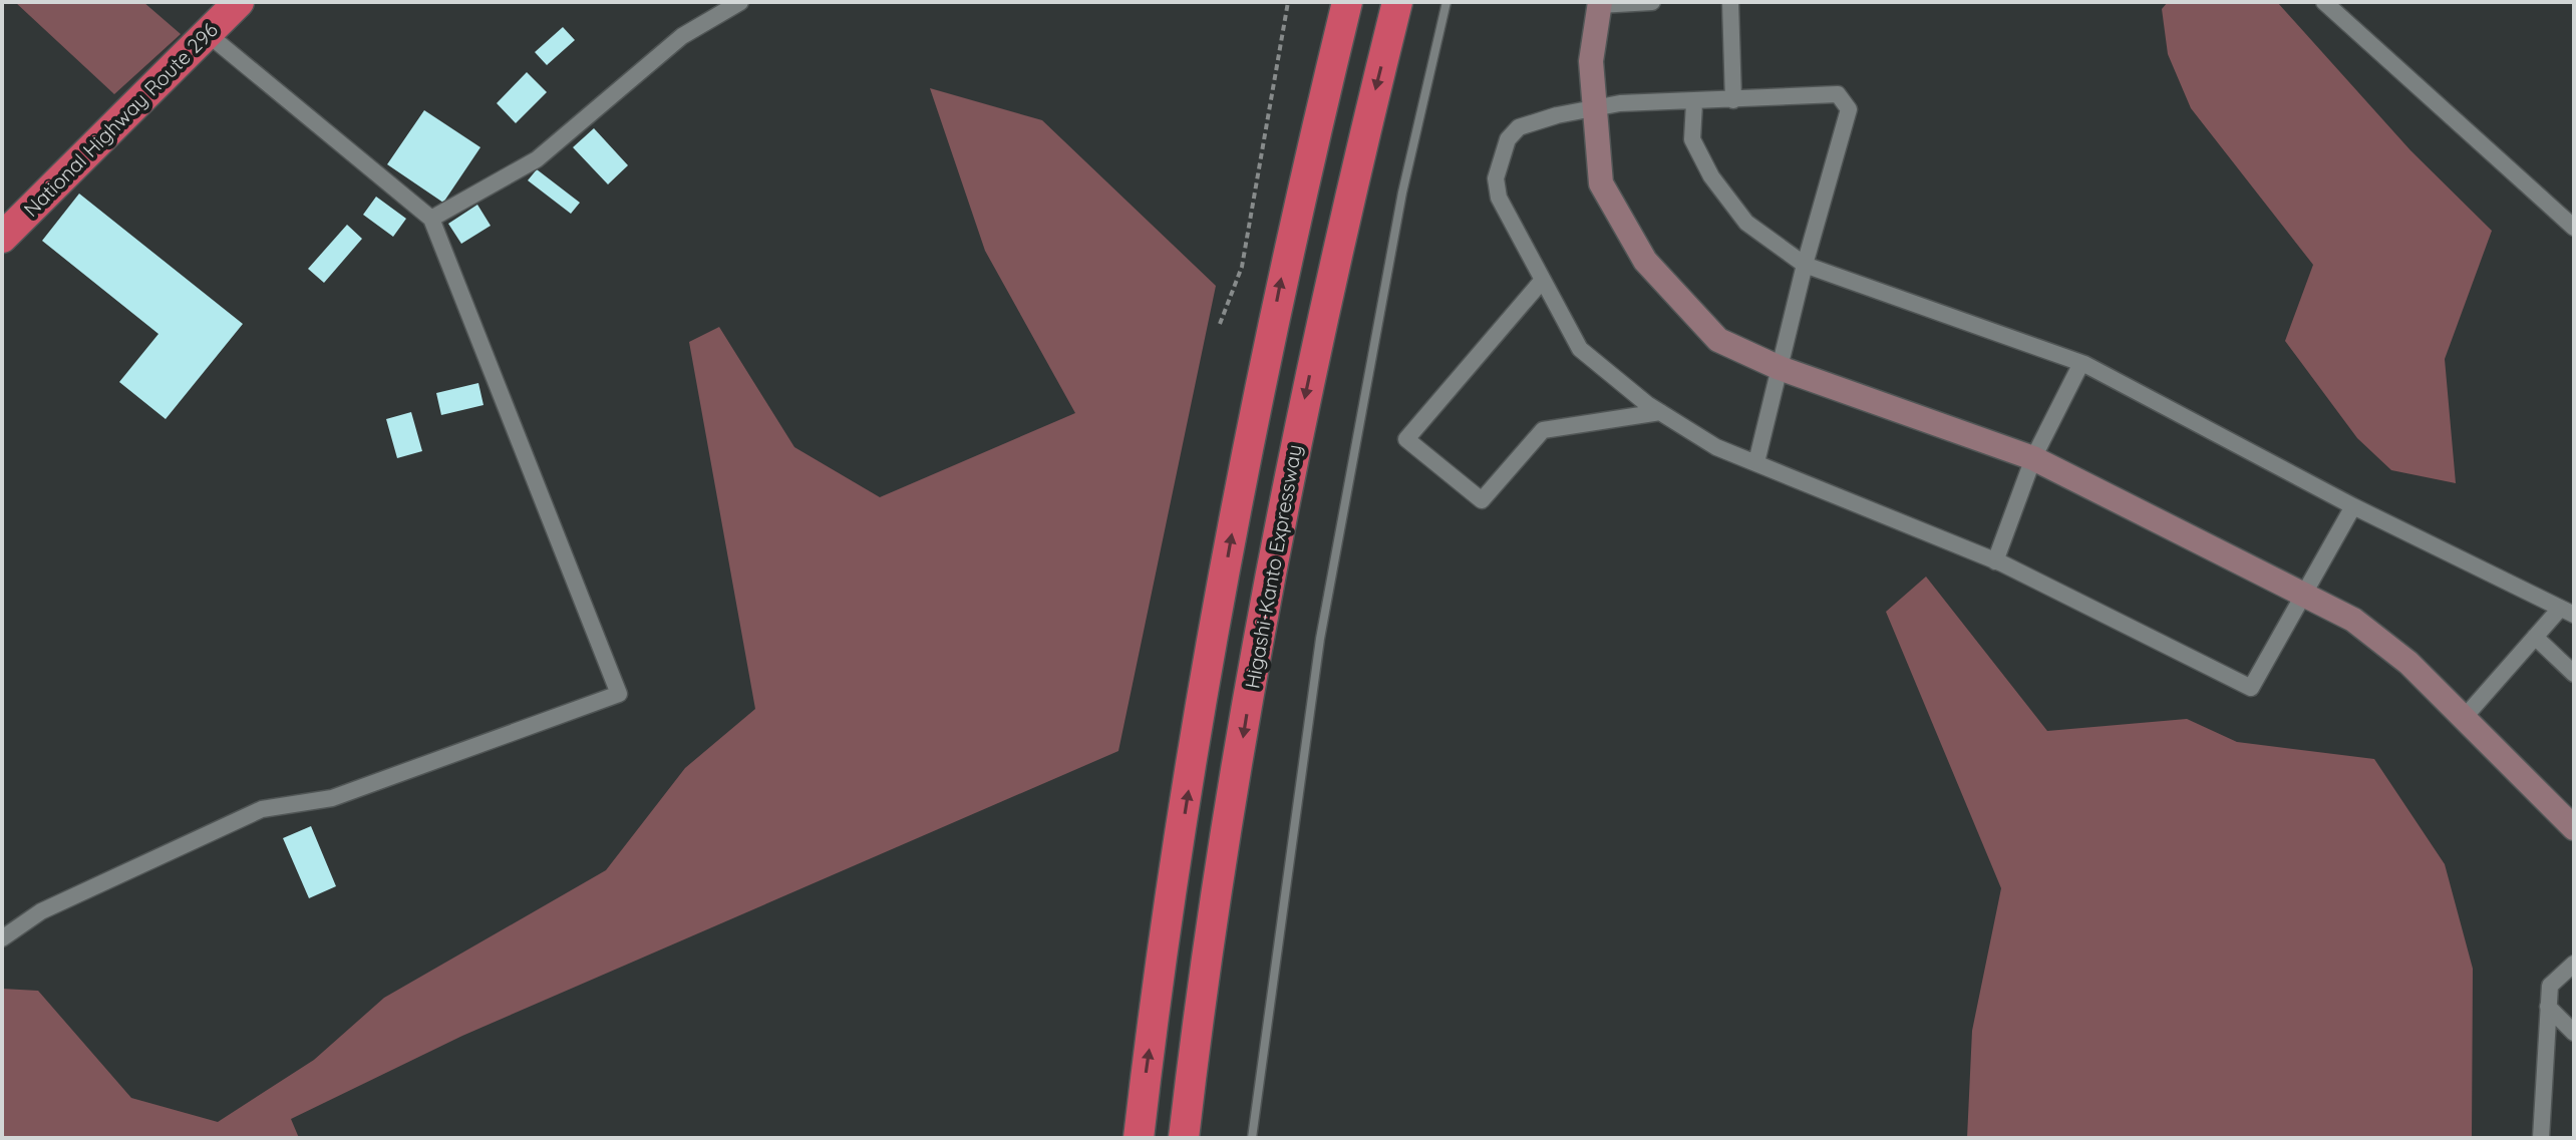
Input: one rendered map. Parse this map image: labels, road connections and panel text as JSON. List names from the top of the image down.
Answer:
{
  "streets": {
    "highway": ["National Highway Route 296", "Higashi-Kanto Expressway"]
  }
}
